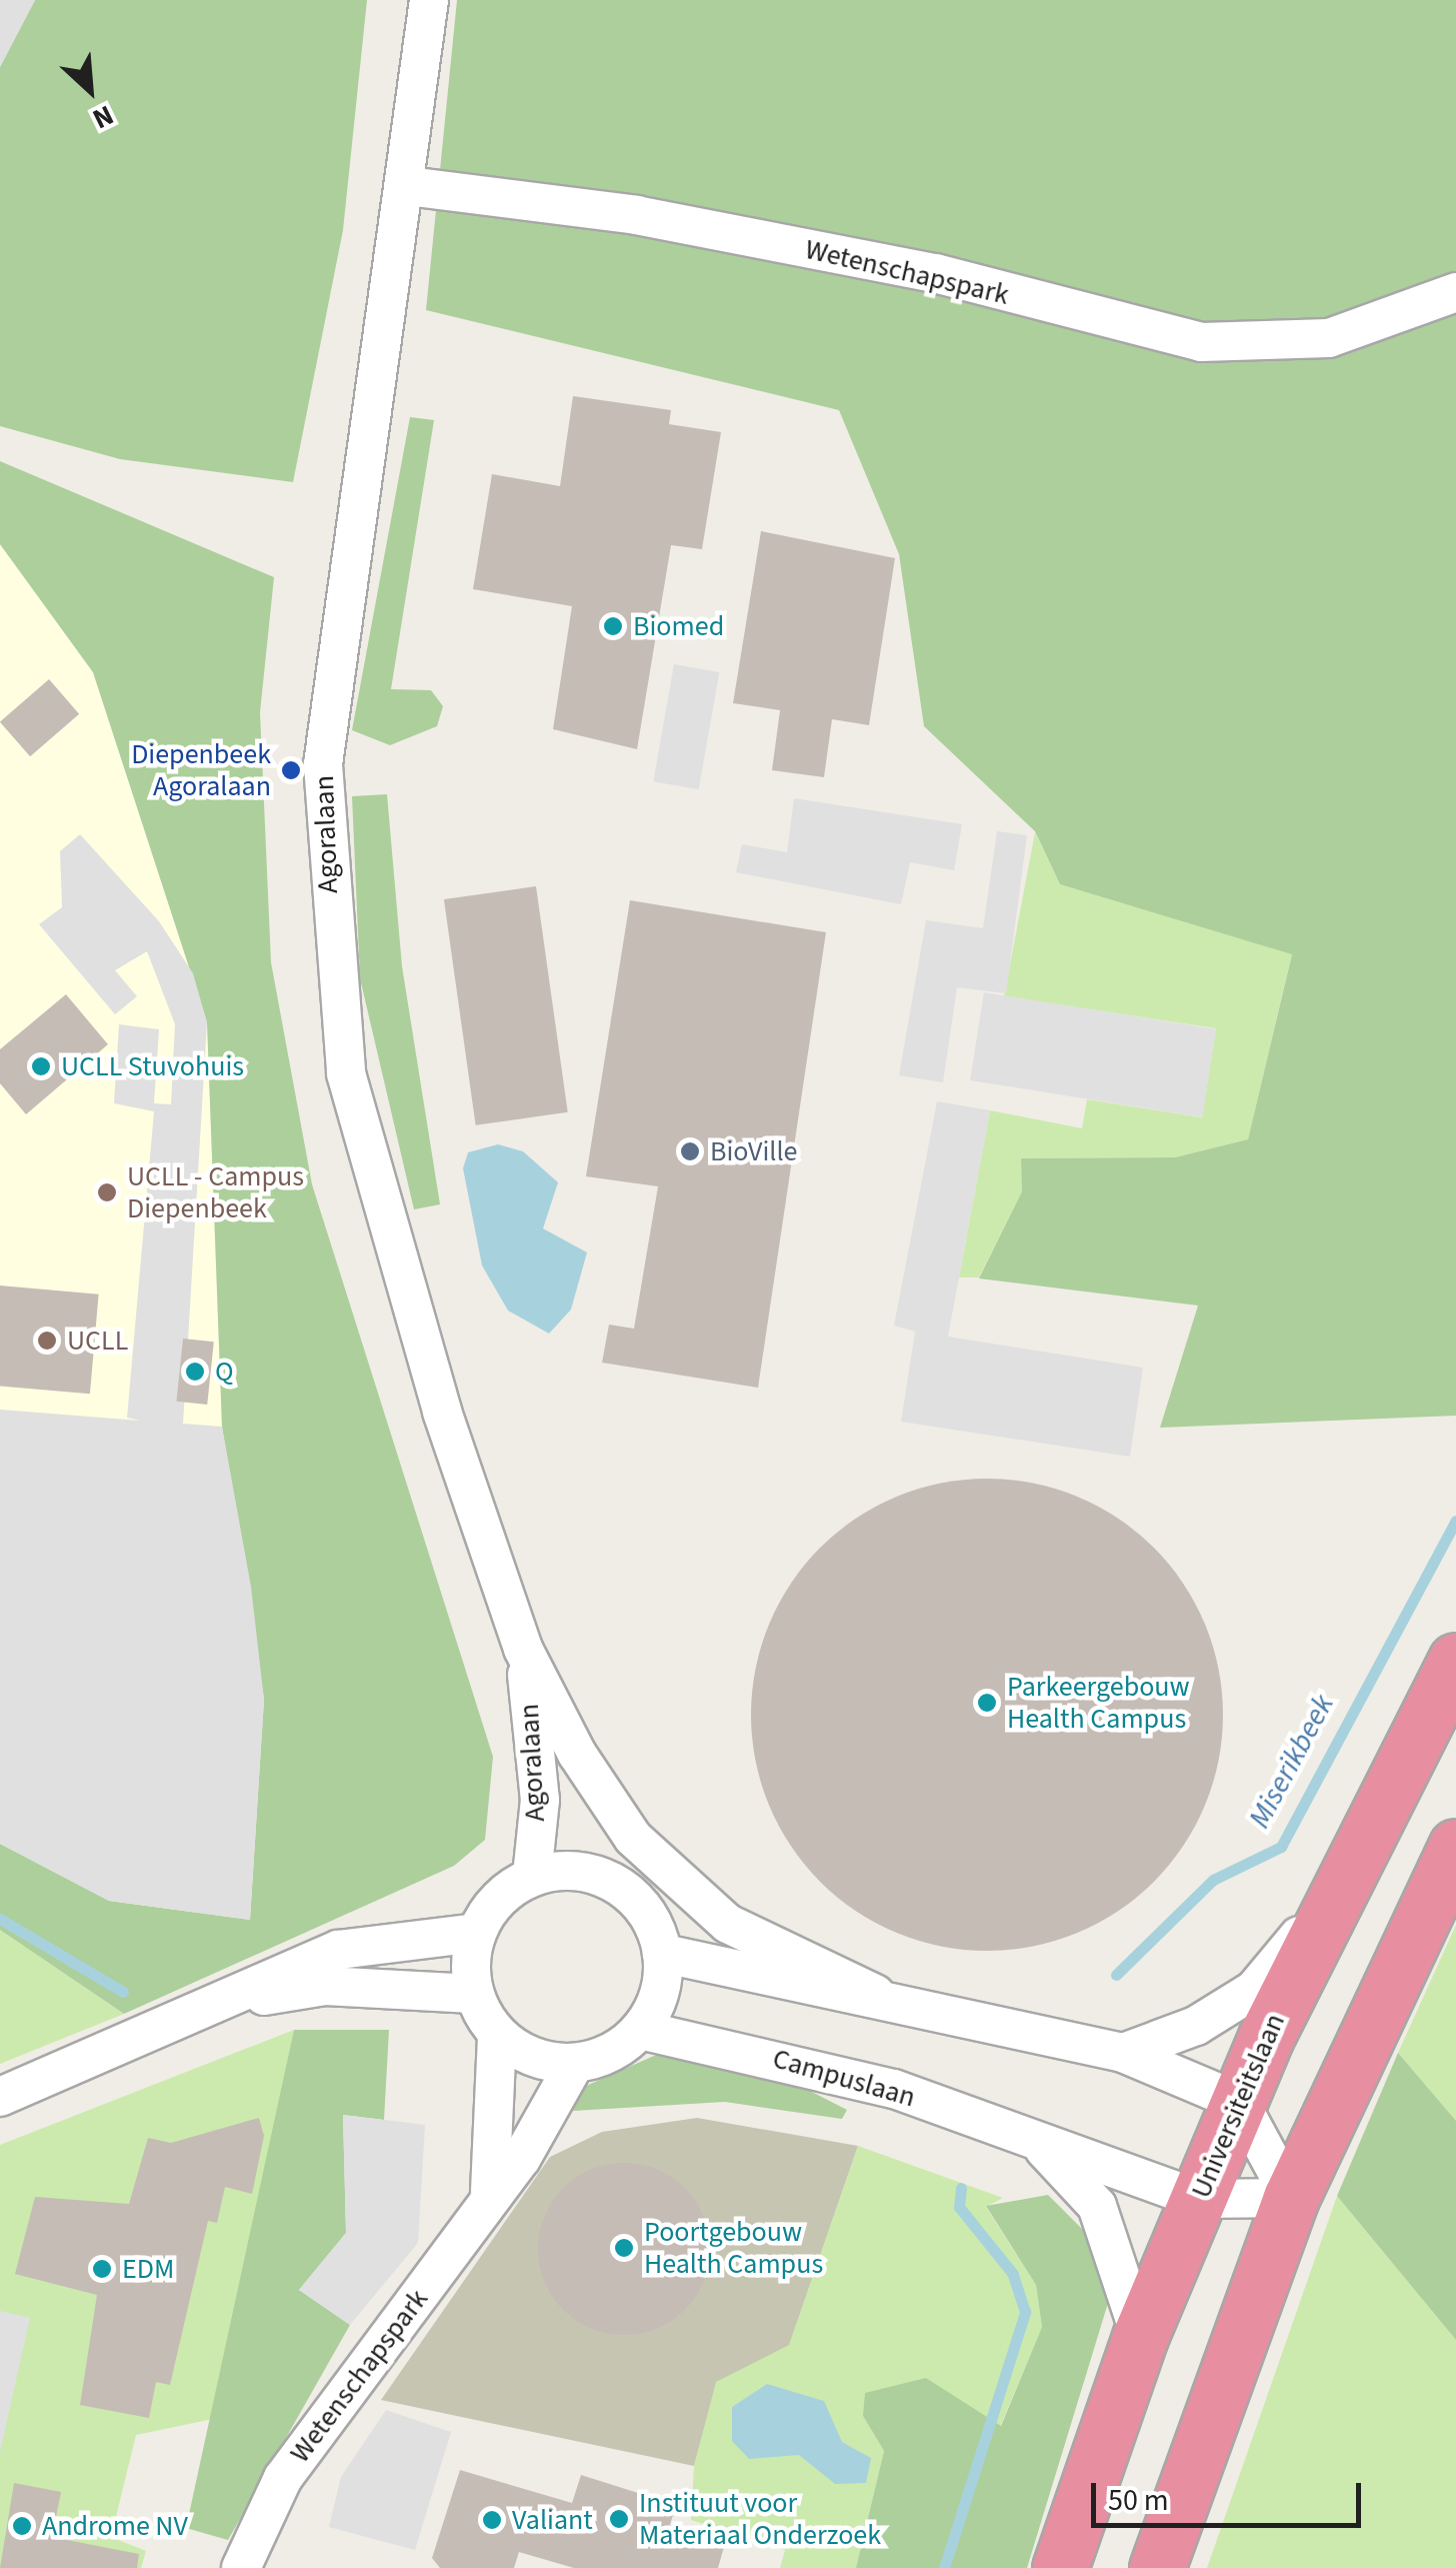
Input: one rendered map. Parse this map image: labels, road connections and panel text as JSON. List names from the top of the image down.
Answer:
{
  "streets": {
    "highway": ["Universiteitslaan"],
    "street": ["Wetenschapspark", "Agoralaan", "Campuslaan"]
  },
  "crossings": [
    ["Wetenschapspark", "Agoralaan"],
    ["Wetenschapspark", "Campuslaan"],
    ["Agoralaan", "Campuslaan"],
    ["Campuslaan", "Universiteitslaan"]
  ],
  "water": ["Miserikbeek"],
  "places": [
    "Biomed",
    "Diepenbeek Agoralaan",
    "UCLL Stuvohuis",
    "BioVille",
    "UCLL - Campus Diepenbeek",
    "UCLL",
    "Q",
    "Parkeergebouw Health Campus",
    "Poortgebouw Health Campus",
    "EDM",
    "Instituut voor Materiaal Onderzoek",
    "Valiant",
    "Androme NV"
  ],
  "scale_bar": "50 m",
  "north": "bottom right"
}
